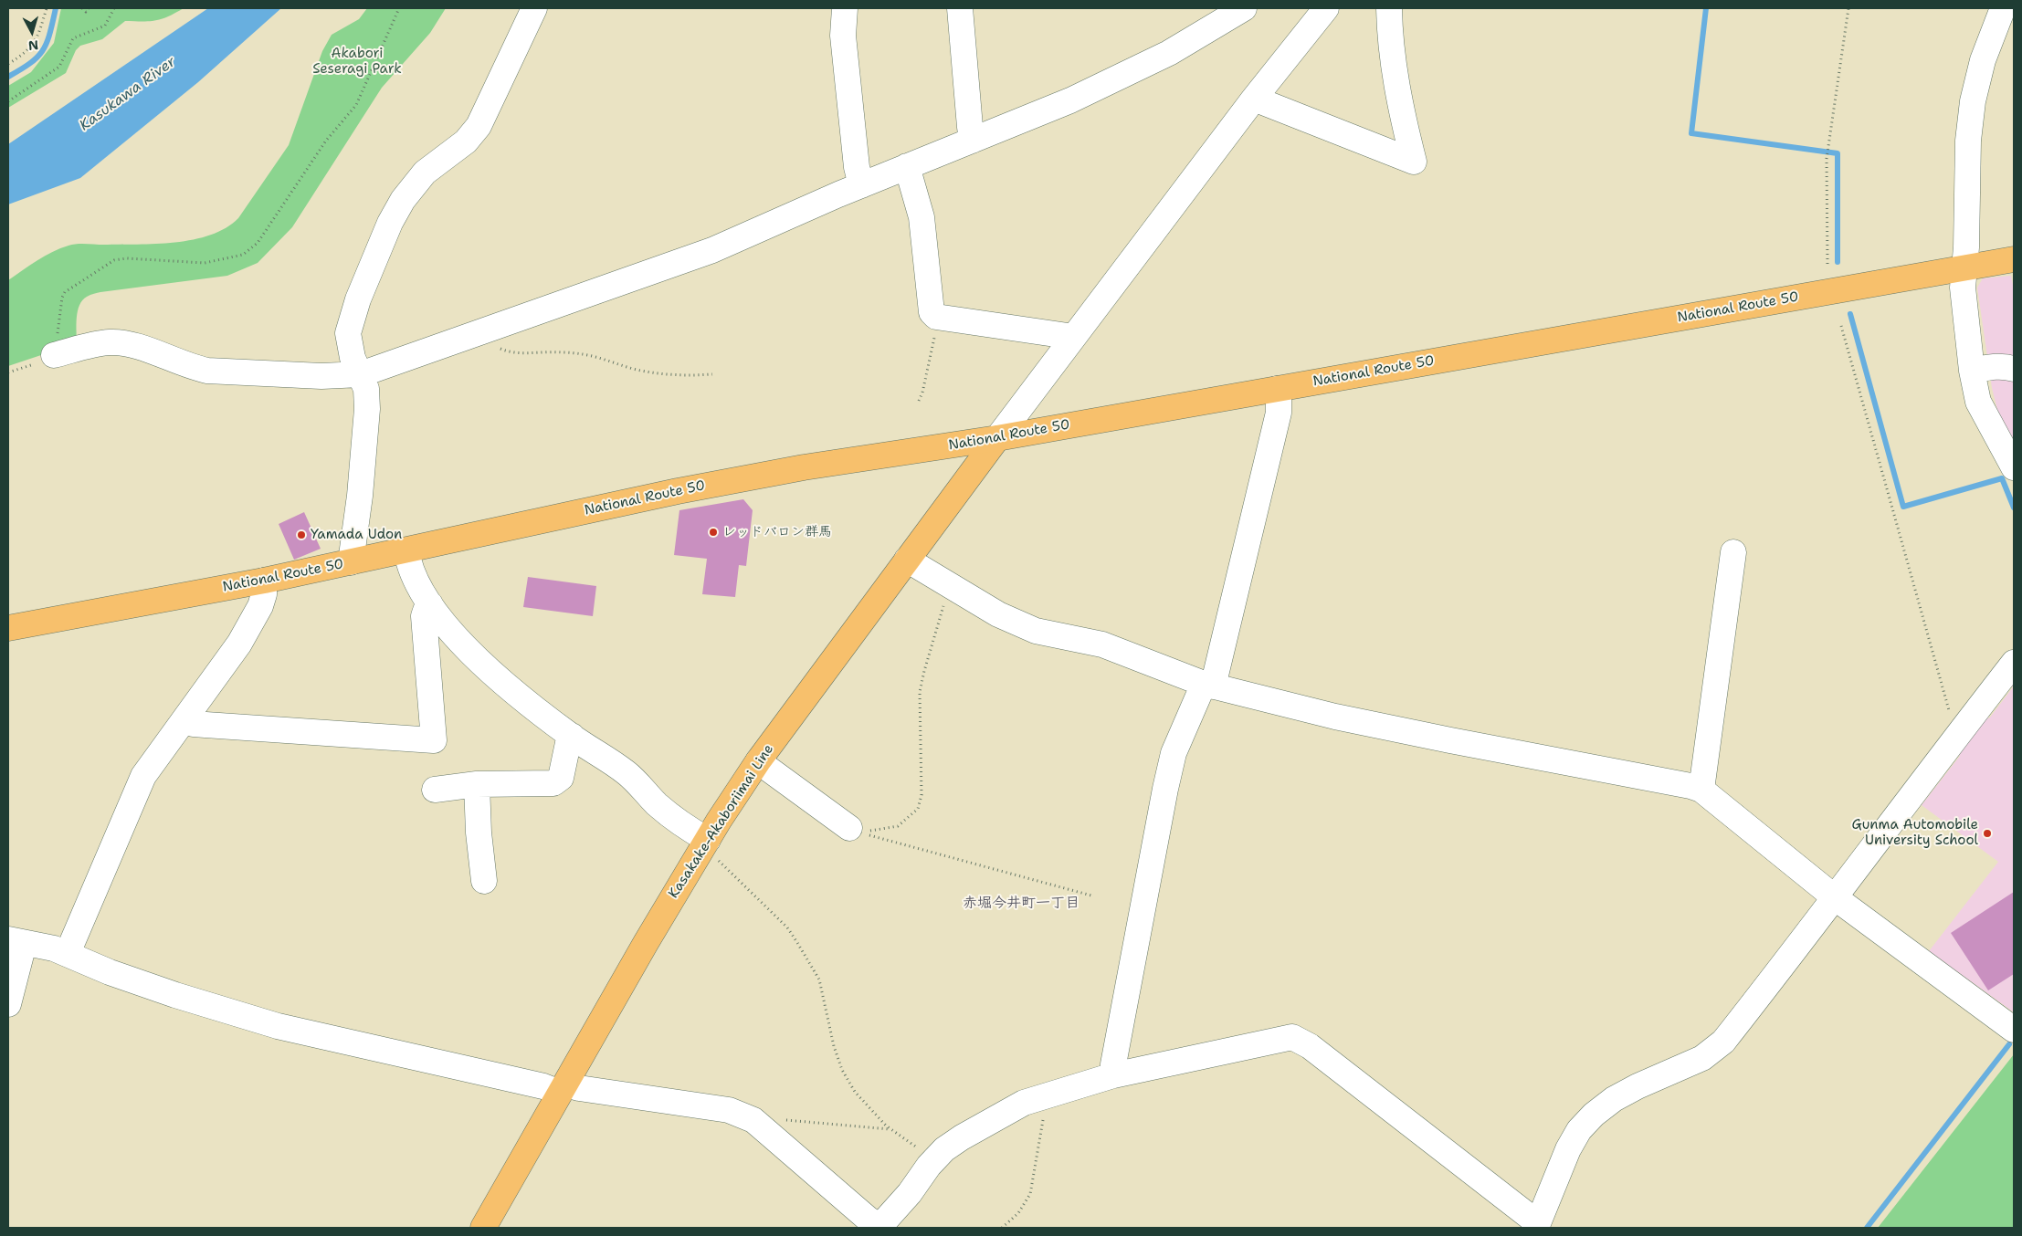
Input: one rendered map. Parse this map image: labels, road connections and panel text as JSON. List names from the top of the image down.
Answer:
{
  "streets": {
    "main road": ["National Route 50", "Kasakake-Akaboriimai Line"]
  },
  "crossings": [
    ["National Route 50", "Kasakake-Akaboriimai Line"]
  ],
  "districts": ["赤堀今井町一丁目"],
  "water": ["Kasukawa River"],
  "parks": ["Akabori Seseragi Park"],
  "places": ["レッドバロン群馬", "Yamada Udon", "Gunma Automobile University School"],
  "north": "bottom"
}
